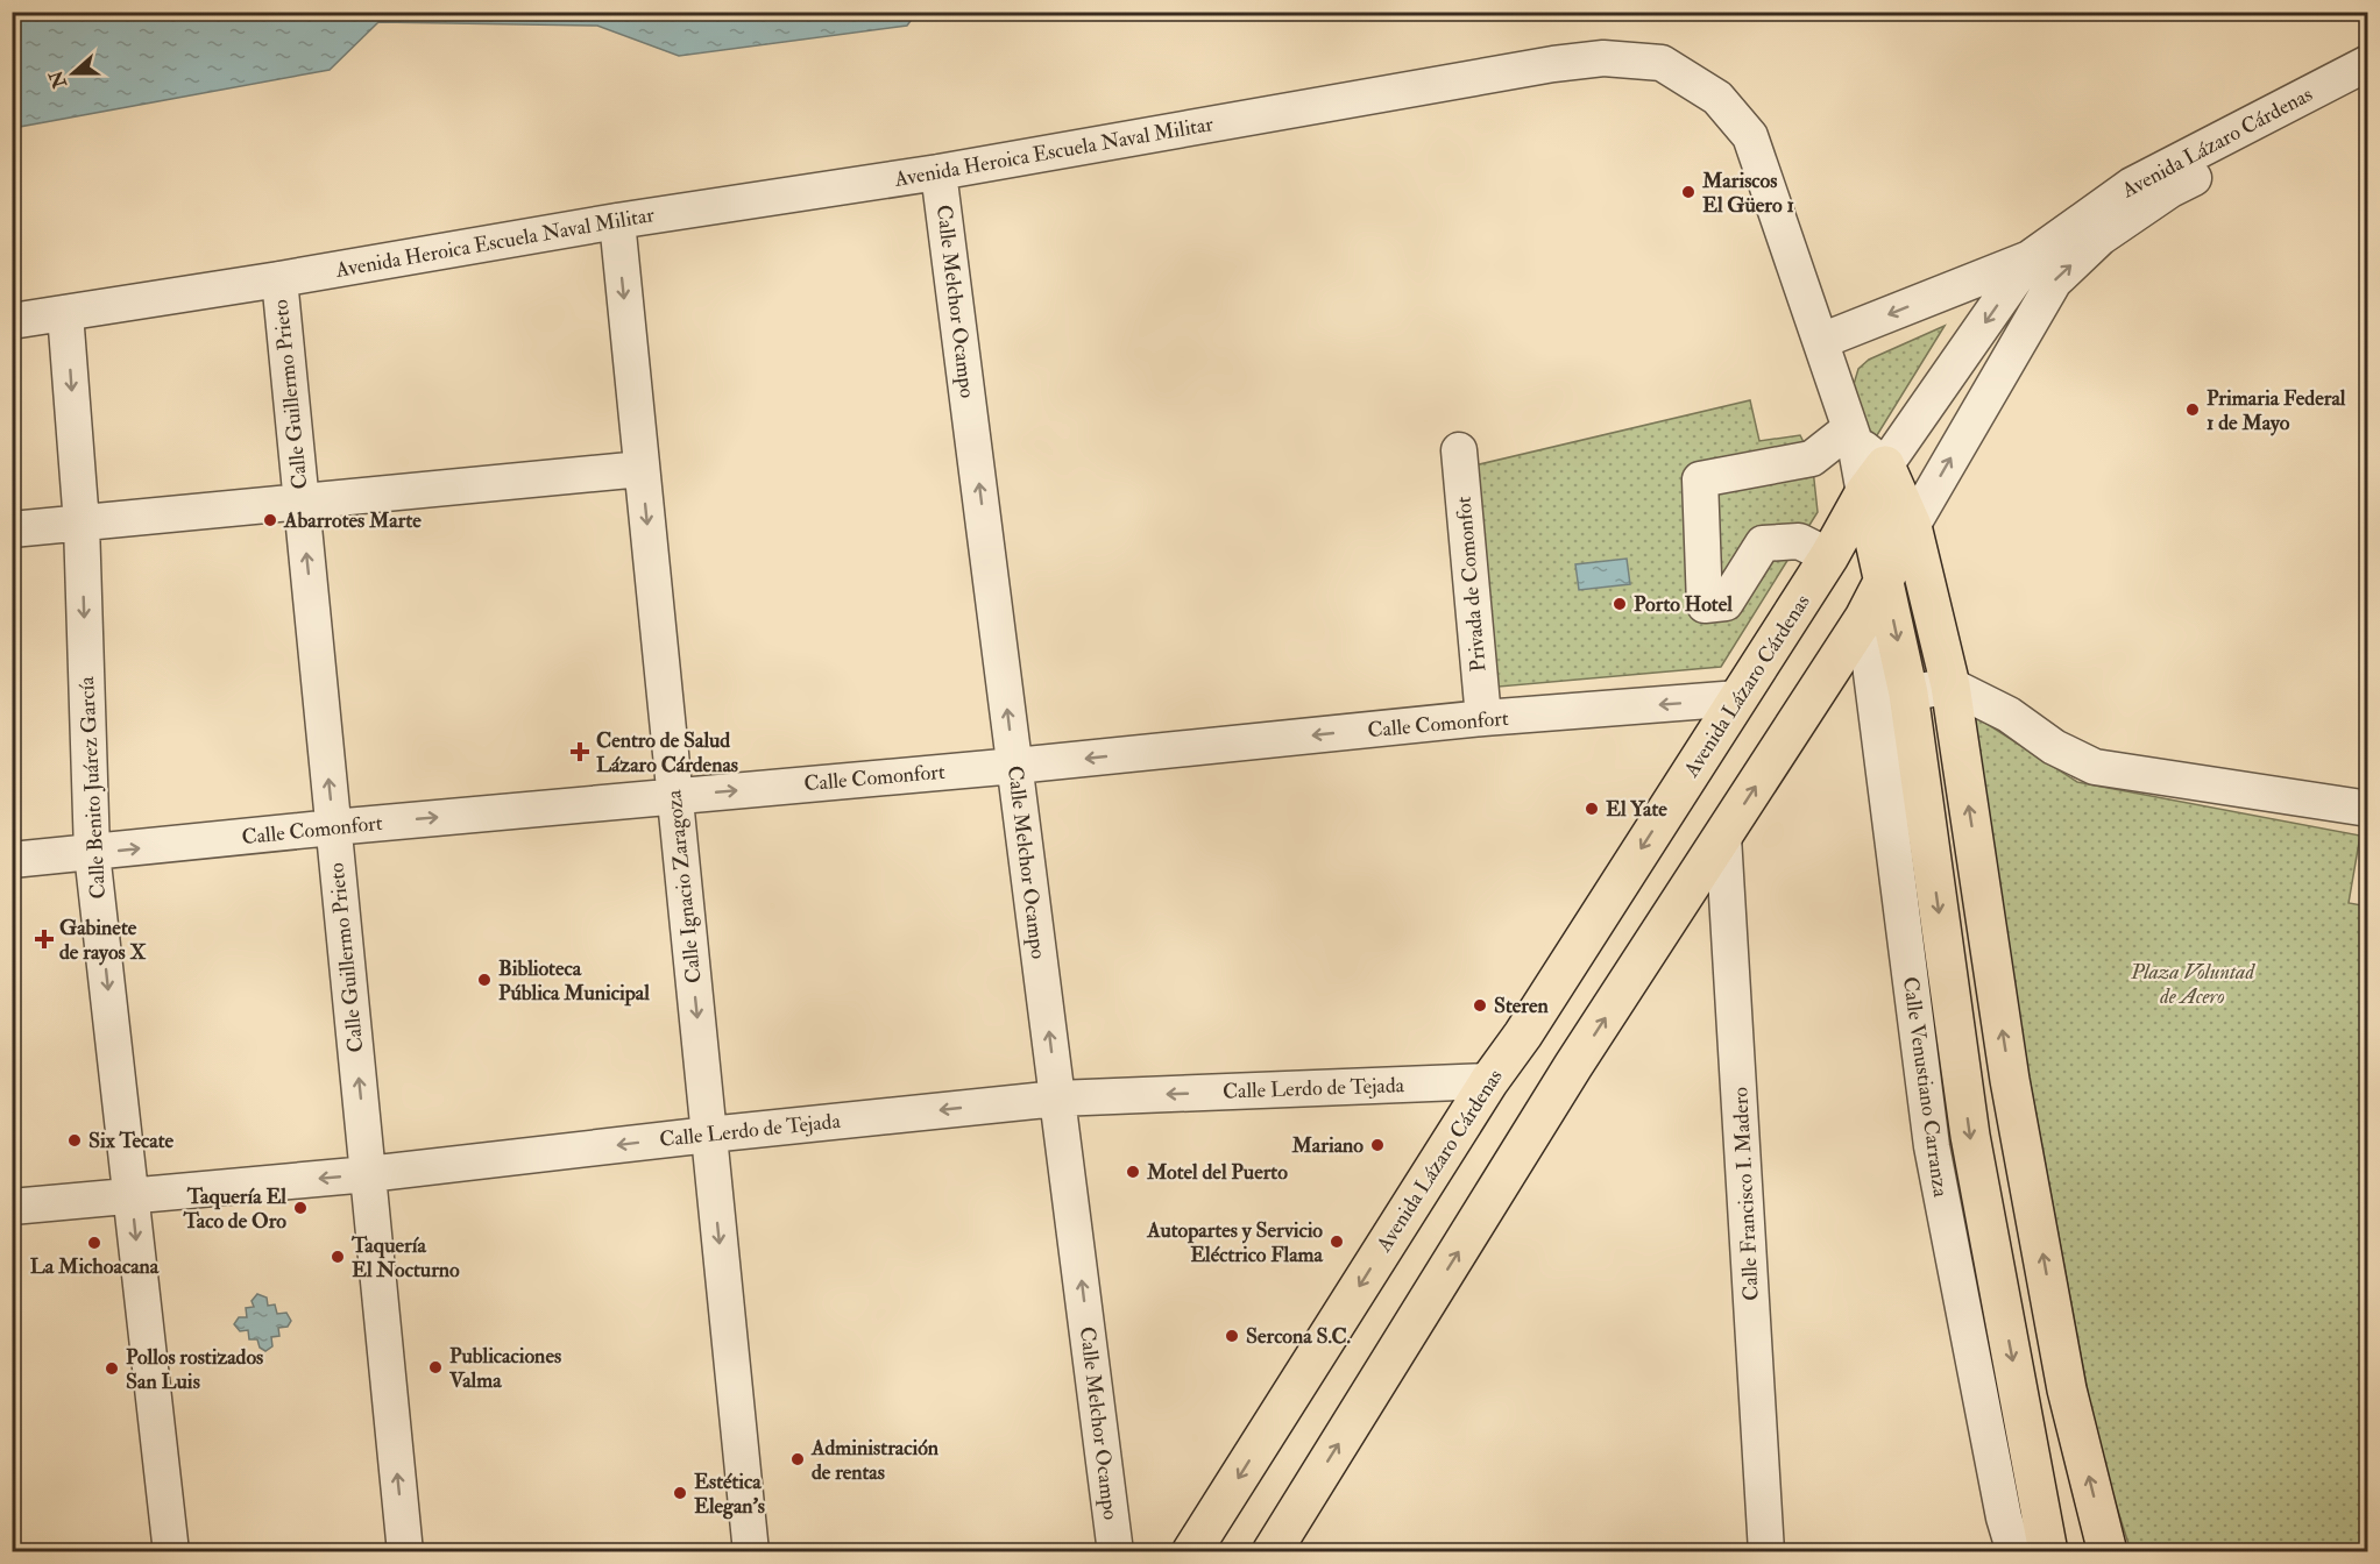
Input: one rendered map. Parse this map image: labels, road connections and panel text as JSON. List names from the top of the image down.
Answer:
{
  "streets": {
    "main road": ["Avenida Lázaro Cárdenas"],
    "street": [
      "Avenida Heroica Escuela Naval Militar",
      "Calle Melchor Ocampo",
      "Calle Guillermo Prieto",
      "Privada de Comonfot",
      "Calle Comonfort",
      "Calle Benito Juárez García",
      "Calle Ignacio Zaragoza",
      "Calle Venustiano Carranza",
      "Calle Lerdo de Tejada",
      "Calle Francisco I. Madero"
    ]
  },
  "crossings": [
    ["Avenida Lázaro Cárdenas", "Avenida Heroica Escuela Naval Militar"],
    ["Avenida Lázaro Cárdenas", "Calle Comonfort"],
    ["Avenida Lázaro Cárdenas", "Calle Venustiano Carranza"],
    ["Avenida Lázaro Cárdenas", "Calle Lerdo de Tejada"],
    ["Avenida Lázaro Cárdenas", "Calle Francisco I. Madero"],
    ["Avenida Heroica Escuela Naval Militar", "Calle Melchor Ocampo"],
    ["Avenida Heroica Escuela Naval Militar", "Calle Guillermo Prieto"],
    ["Avenida Heroica Escuela Naval Militar", "Calle Benito Juárez García"],
    ["Avenida Heroica Escuela Naval Militar", "Calle Ignacio Zaragoza"],
    ["Calle Melchor Ocampo", "Calle Comonfort"],
    ["Calle Melchor Ocampo", "Calle Lerdo de Tejada"],
    ["Calle Guillermo Prieto", "Calle Comonfort"],
    ["Calle Guillermo Prieto", "Calle Lerdo de Tejada"],
    ["Privada de Comonfot", "Calle Comonfort"],
    ["Calle Comonfort", "Calle Benito Juárez García"],
    ["Calle Comonfort", "Calle Ignacio Zaragoza"],
    ["Calle Benito Juárez García", "Calle Lerdo de Tejada"],
    ["Calle Ignacio Zaragoza", "Calle Lerdo de Tejada"]
  ],
  "one_way": [
    "Calle Melchor Ocampo",
    "Calle Guillermo Prieto",
    "Calle Benito Juárez García",
    "Calle Ignacio Zaragoza",
    "Calle Lerdo de Tejada"
  ],
  "parks": ["Plaza Voluntad de Acero"],
  "places": {
    "other": [
      "Mariscos El Güero 1",
      "Primaria Federal 1 de Mayo",
      "Abarrotes Marte",
      "Porto Hotel",
      "El Yate",
      "Biblioteca Pública Municipal",
      "Steren",
      "Six Tecate",
      "Mariano",
      "Motel del Puerto",
      "Taquería El Taco de Oro",
      "Autopartes y Servicio Eléctrico Flama",
      "La Michoacana",
      "Taquería El Nocturno",
      "Sercona S.C.",
      "Publicaciones Valma",
      "Pollos rostizados San Luis",
      "Administración de rentas",
      "Estética Elegan's"
    ],
    "health": ["Centro de Salud Lázaro Cárdenas", "Gabinete de rayos X"]
  },
  "north": "left"
}
